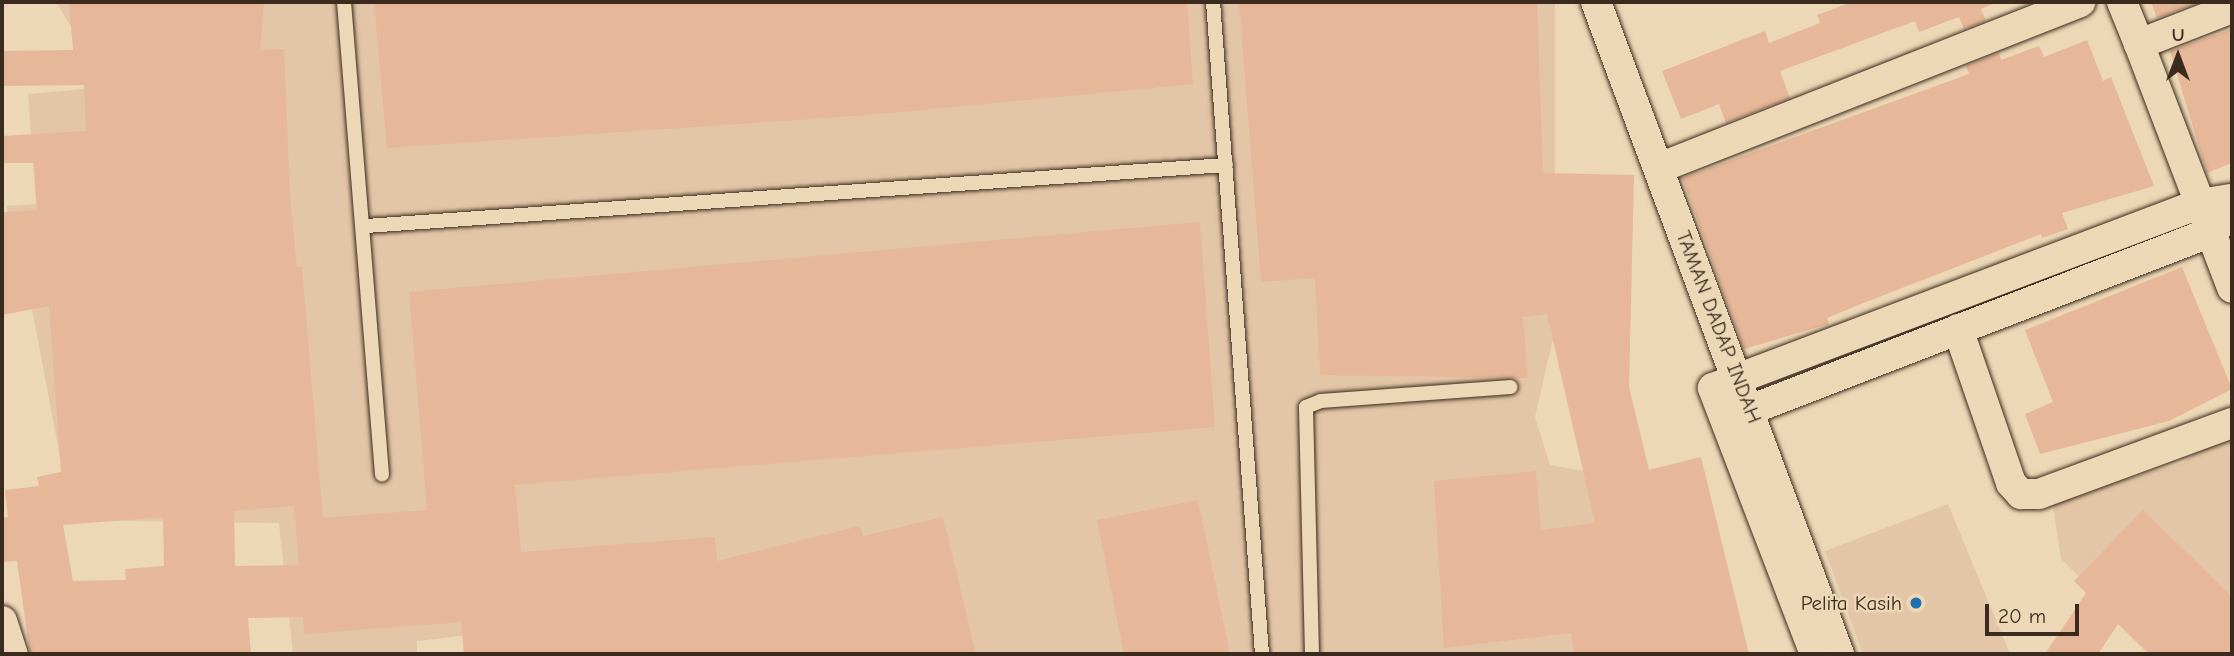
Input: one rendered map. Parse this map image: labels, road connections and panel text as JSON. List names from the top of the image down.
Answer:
{
  "streets": {
    "street": ["TAMAN DADAP INDAH"]
  },
  "places": ["Pelita Kasih"],
  "scale_bar": "20 m",
  "north": "top"
}
